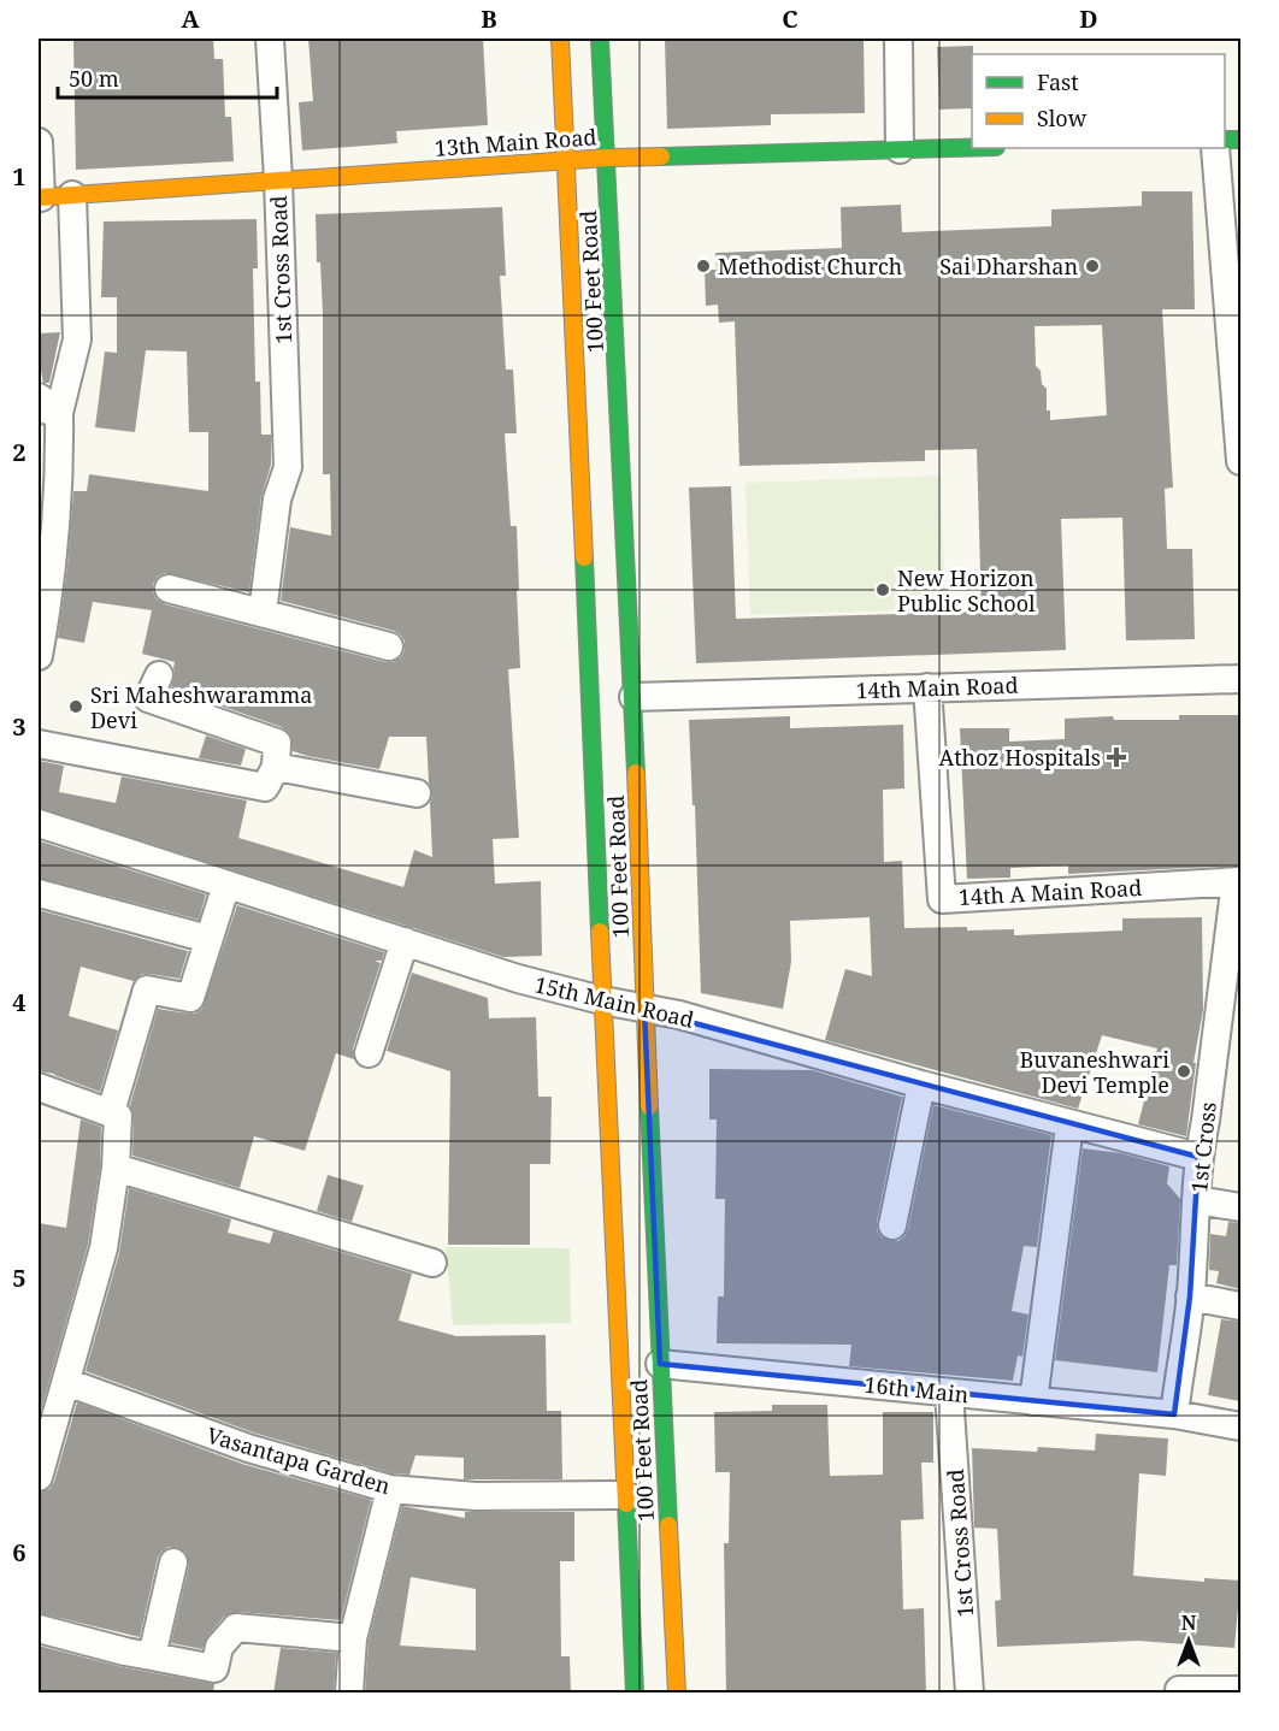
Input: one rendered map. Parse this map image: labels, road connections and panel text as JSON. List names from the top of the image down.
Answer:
{
  "streets": {
    "main road": ["13th Main Road", "100 Feet Road"],
    "street": [
      "1st Cross Road",
      "14th Main Road",
      "14th A Main Road",
      "15th Main Road",
      "1st Cross",
      "16th Main",
      "Vasantapa Garden"
    ]
  },
  "crossings": [
    ["13th Main Road", "1st Cross Road"],
    ["13th Main Road", "100 Feet Road"],
    ["1st Cross Road", "16th Main"],
    ["100 Feet Road", "14th Main Road"],
    ["100 Feet Road", "15th Main Road"],
    ["100 Feet Road", "16th Main"],
    ["100 Feet Road", "Vasantapa Garden"],
    ["14th Main Road", "14th A Main Road"],
    ["14th A Main Road", "1st Cross"],
    ["15th Main Road", "1st Cross"],
    ["1st Cross", "16th Main"]
  ],
  "places": {
    "other": [
      "Methodist Church",
      "Sai Dharshan",
      "New Horizon Public School",
      "Sri Maheshwaramma Devi",
      "Buvaneshwari Devi Temple"
    ],
    "health": ["Athoz Hospitals"]
  },
  "legend": ["Fast", "Slow"],
  "scale_bar": "50 m",
  "north": "top",
  "grid": {
    "columns": [
      "A",
      "B",
      "C",
      "D"
    ],
    "rows": [
      "1",
      "2",
      "3",
      "4",
      "5",
      "6"
    ]
  }
}
